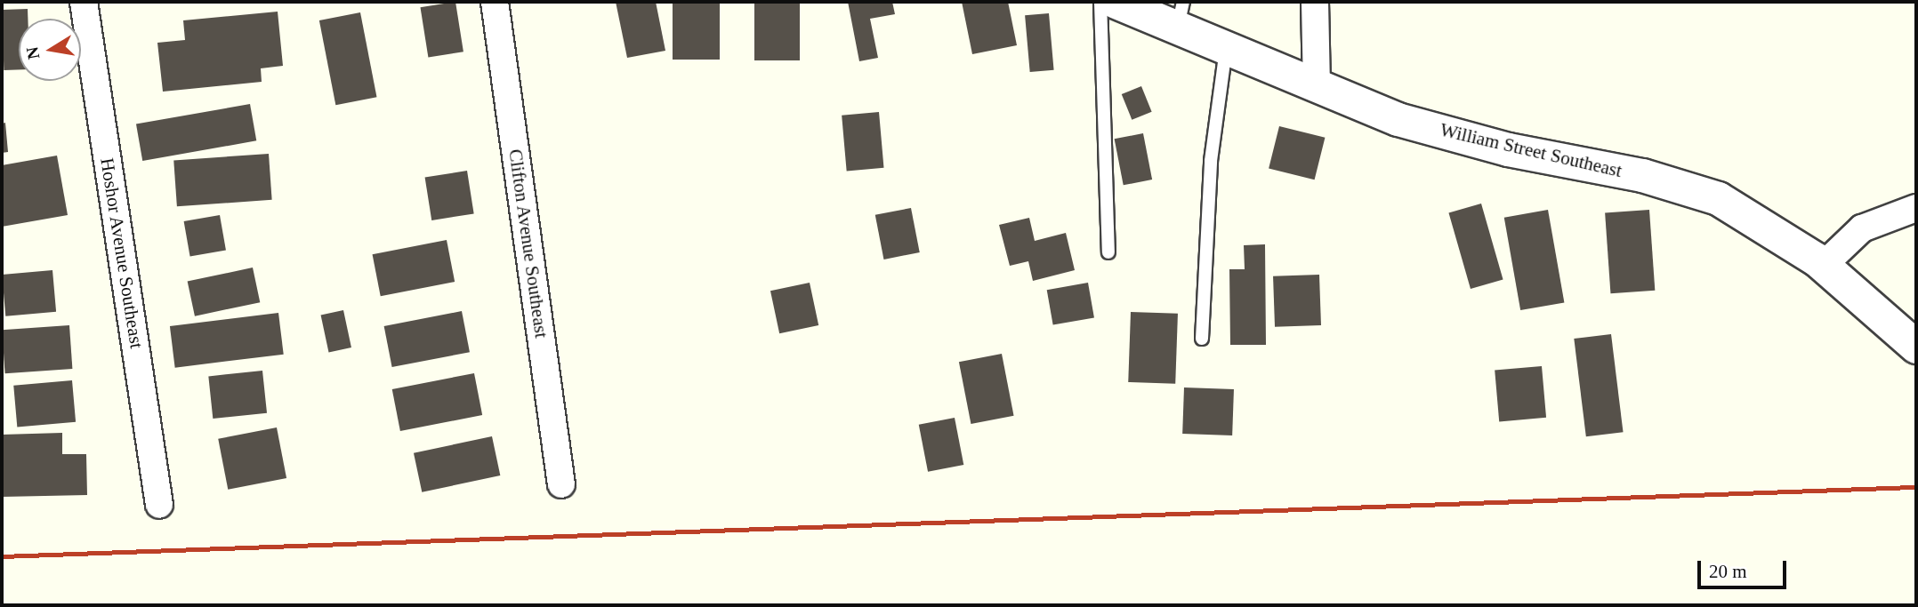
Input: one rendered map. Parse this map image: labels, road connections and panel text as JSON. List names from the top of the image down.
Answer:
{
  "streets": {
    "street": ["William Street Southeast", "Clifton Avenue Southeast", "Hoshor Avenue Southeast"]
  },
  "scale_bar": "20 m",
  "north": "left"
}
